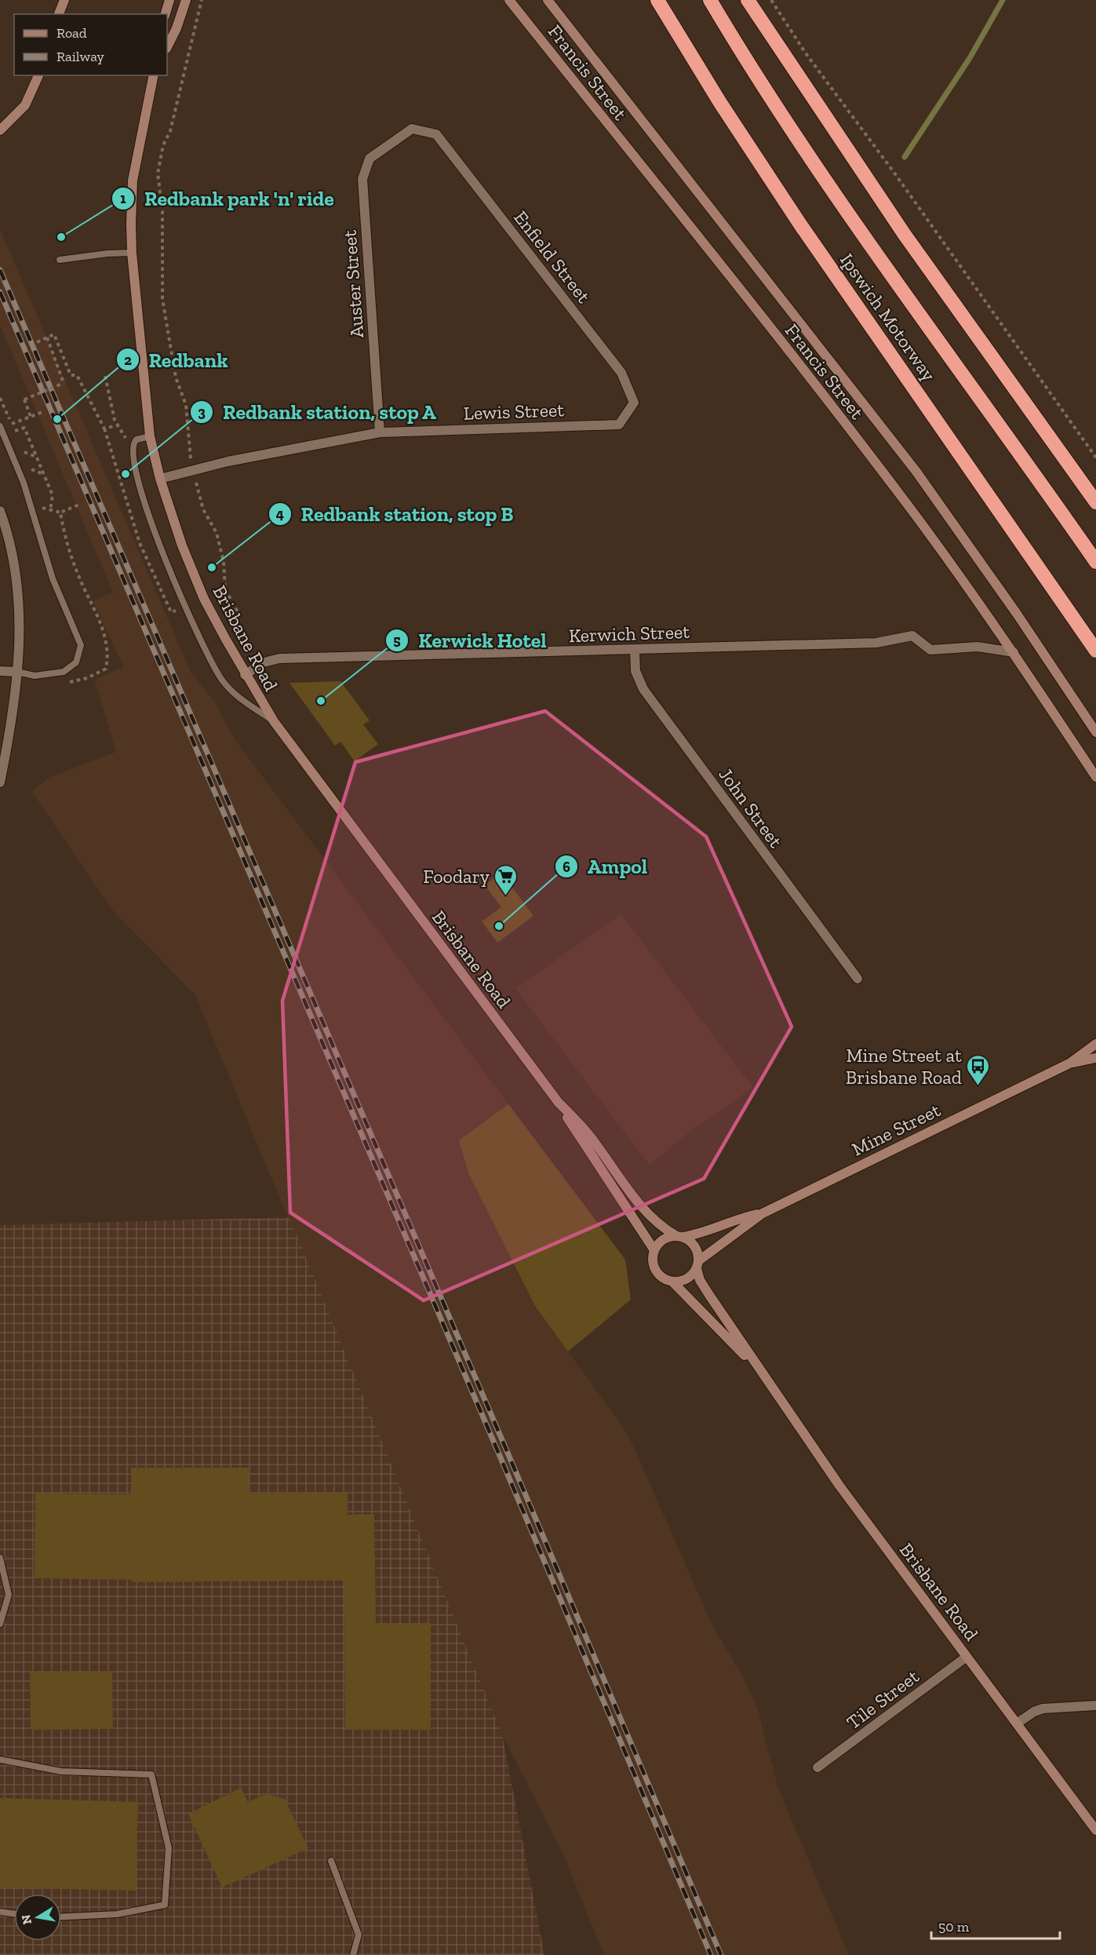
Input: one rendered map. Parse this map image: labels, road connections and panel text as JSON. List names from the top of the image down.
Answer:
{
  "streets": {
    "highway": ["Ipswich Motorway"],
    "main road": ["Francis Street", "Brisbane Road", "Mine Street"],
    "street": [
      "Enfield Street",
      "Auster Street",
      "Lewis Street",
      "Kerwich Street",
      "John Street",
      "Tile Street"
    ]
  },
  "crossings": [
    ["Francis Street", "Kerwich Street"],
    ["Enfield Street", "Auster Street"],
    ["Enfield Street", "Lewis Street"],
    ["Auster Street", "Lewis Street"],
    ["Lewis Street", "Brisbane Road"],
    ["Kerwich Street", "Brisbane Road"],
    ["Kerwich Street", "John Street"],
    ["Brisbane Road", "Mine Street"],
    ["Brisbane Road", "Tile Street"]
  ],
  "places": {
    "other": [
      "Redbank park 'n' ride",
      "Redbank",
      "Redbank station, stop A",
      "Redbank station, stop B",
      "Kerwick Hotel",
      "Ampol"
    ],
    "supermarket": ["Foodary"],
    "bus stop": ["Mine Street at Brisbane Road"]
  },
  "legend": ["Road", "Railway"],
  "scale_bar": "50 m",
  "north": "left"
}
